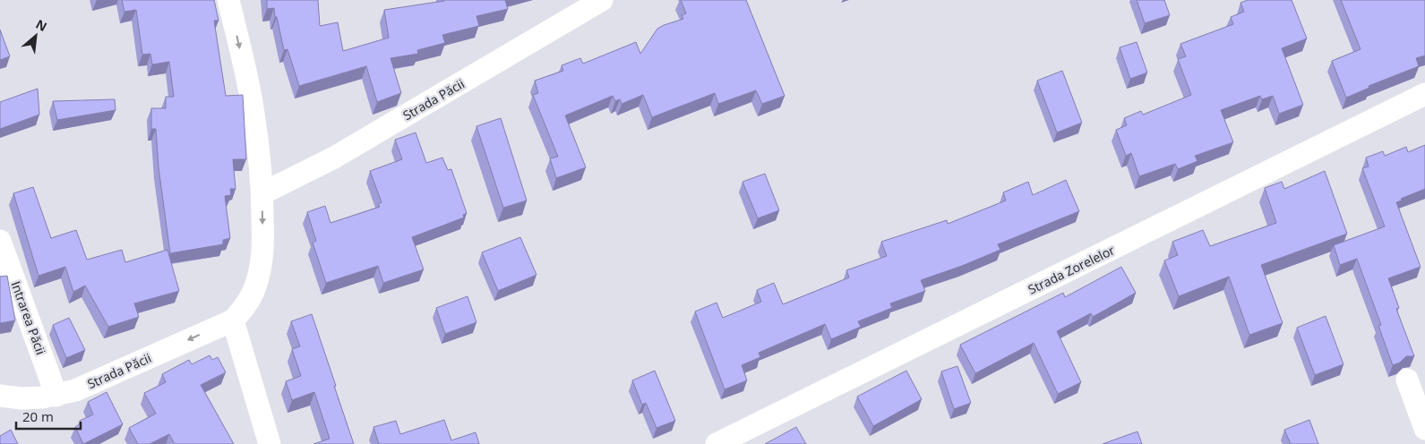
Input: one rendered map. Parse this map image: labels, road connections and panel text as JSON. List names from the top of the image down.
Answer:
{
  "streets": {
    "street": ["Strada Păcii", "Strada Zorelelor", "Intrarea Păcii"]
  },
  "crossings": [
    ["Strada Păcii", "Intrarea Păcii"]
  ],
  "scale_bar": "20 m",
  "north": "top right"
}
